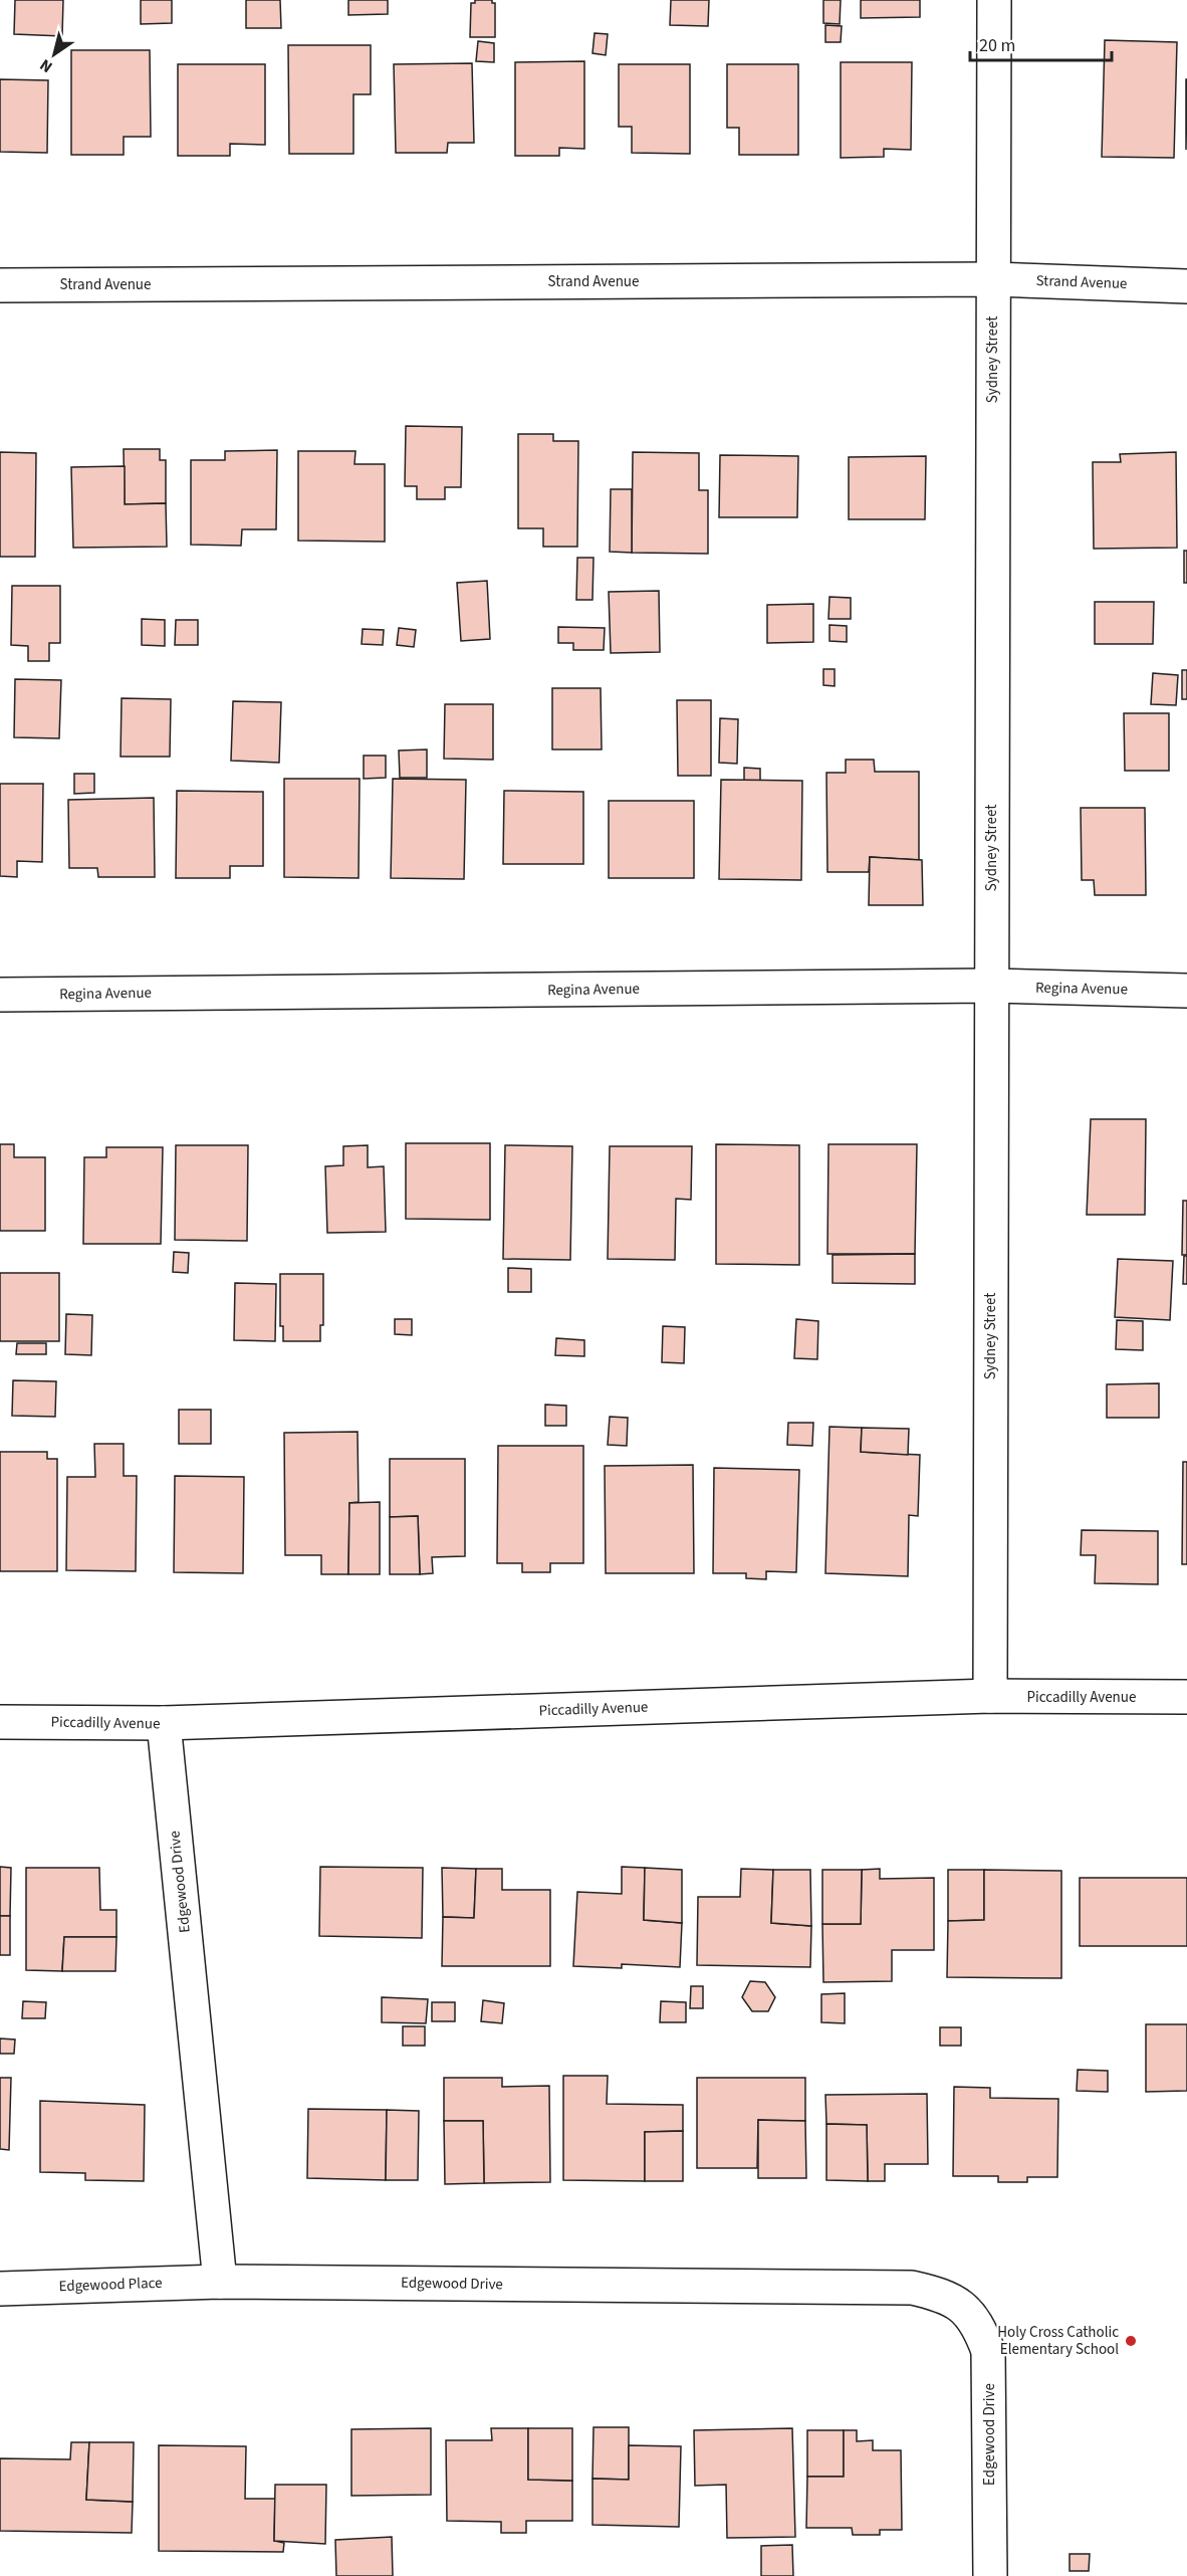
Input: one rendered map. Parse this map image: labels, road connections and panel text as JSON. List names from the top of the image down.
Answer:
{
  "streets": {
    "street": [
      "Strand Avenue",
      "Sydney Street",
      "Regina Avenue",
      "Piccadilly Avenue",
      "Edgewood Drive",
      "Edgewood Place"
    ]
  },
  "crossings": [
    ["Strand Avenue", "Sydney Street"],
    ["Sydney Street", "Regina Avenue"],
    ["Sydney Street", "Piccadilly Avenue"],
    ["Piccadilly Avenue", "Edgewood Drive"],
    ["Edgewood Drive", "Edgewood Place"]
  ],
  "places": ["Holy Cross Catholic Elementary School"],
  "scale_bar": "20 m",
  "north": "bottom left"
}
